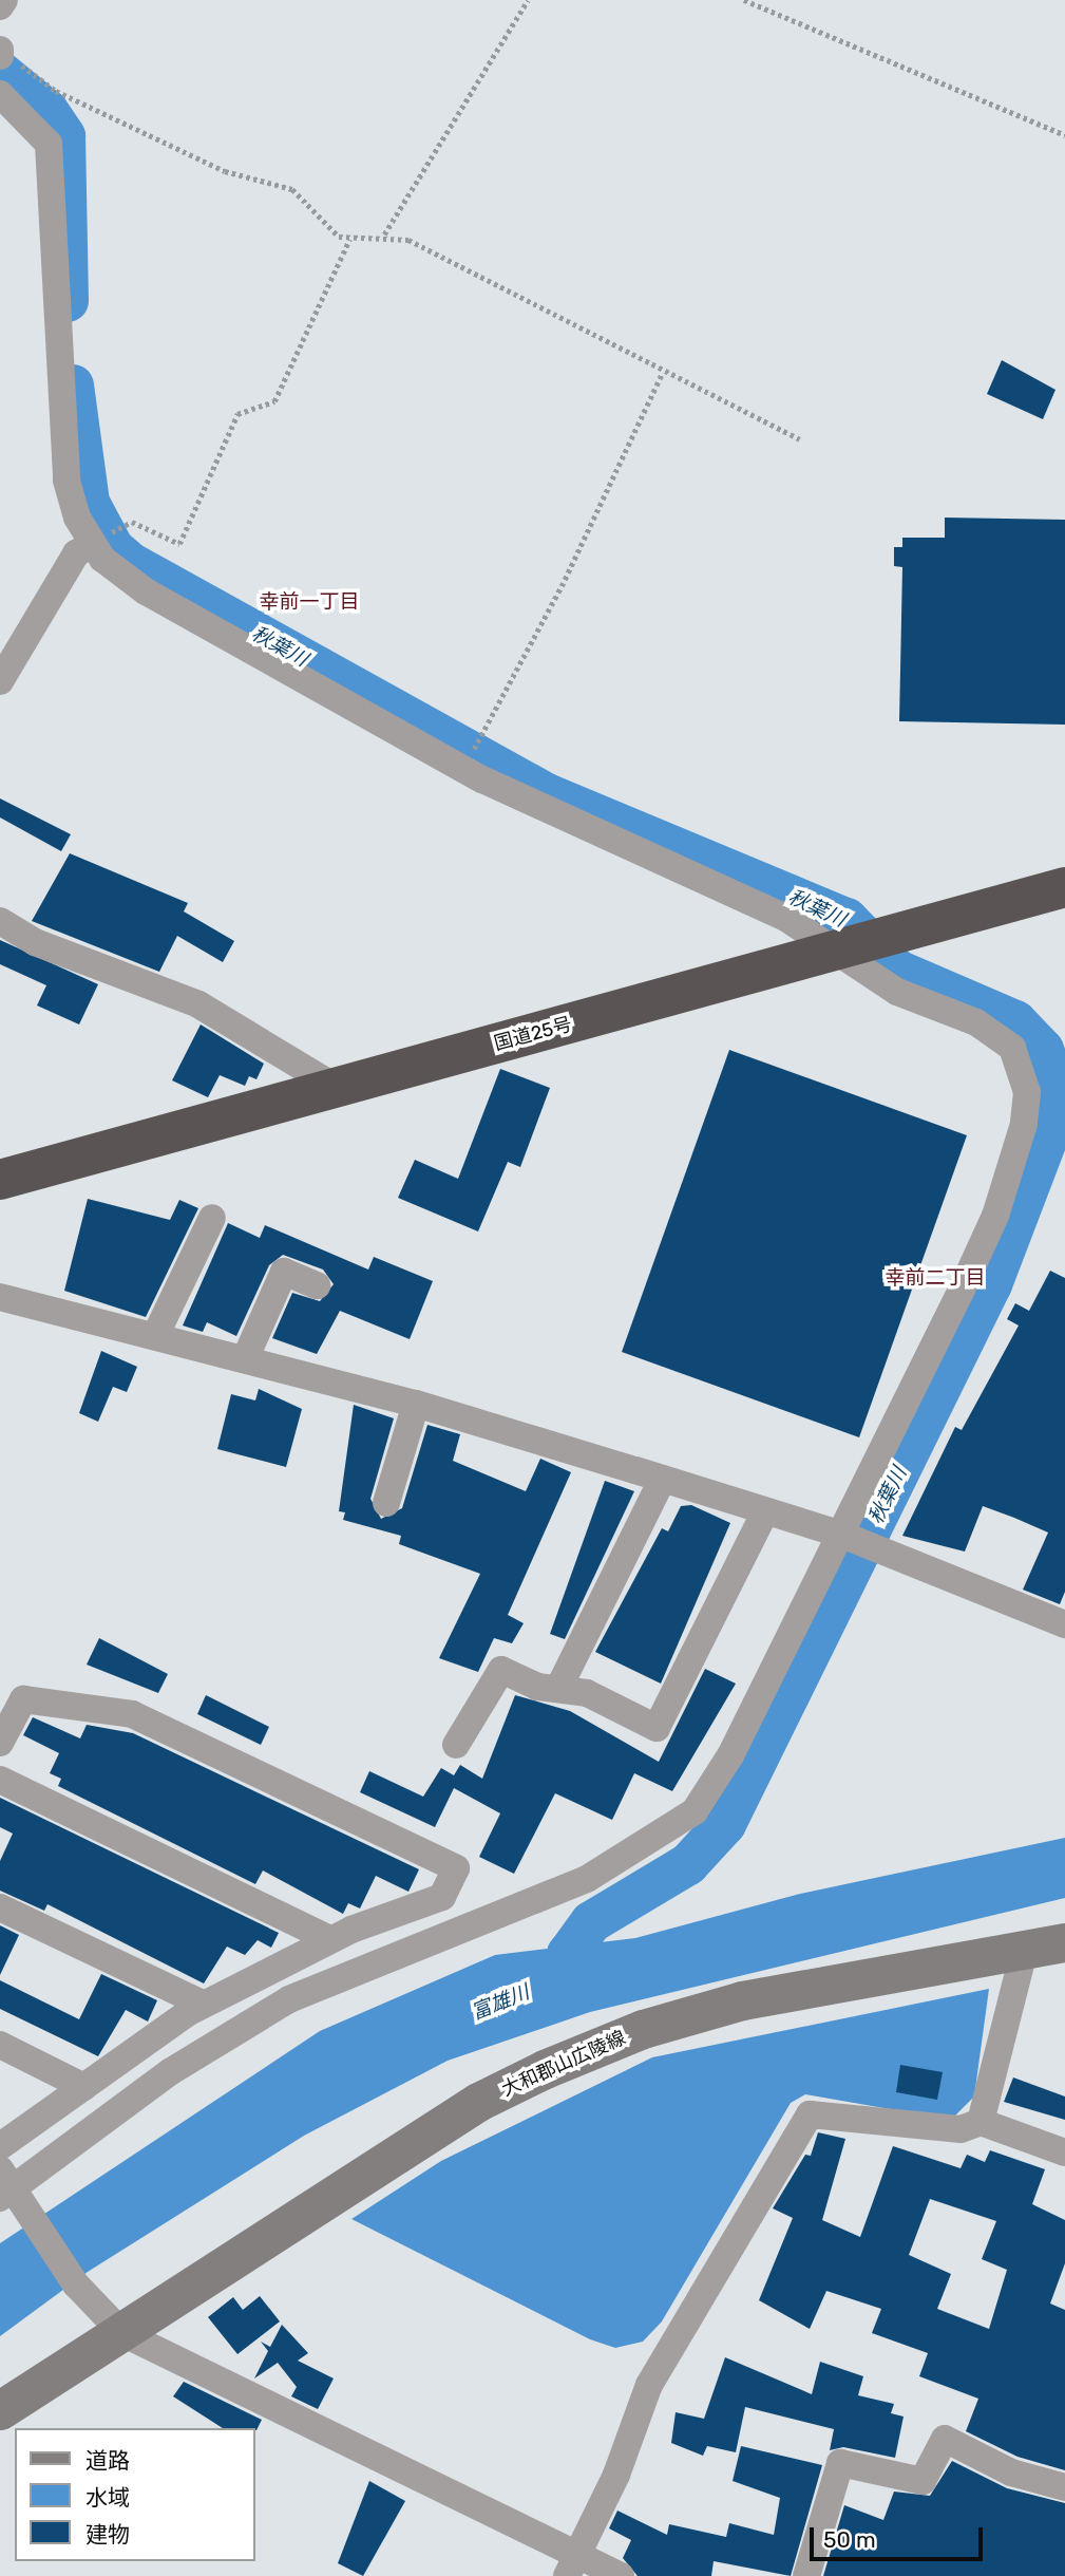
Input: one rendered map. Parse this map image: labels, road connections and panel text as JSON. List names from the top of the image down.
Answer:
{
  "streets": {
    "highway": ["国道25号"],
    "main road": ["大和郡山広陵線"]
  },
  "districts": ["幸前一丁目", "幸前二丁目"],
  "water": ["秋葉川", "富雄川"],
  "legend": ["道路", "水域", "建物"],
  "scale_bar": "50 m"
}
